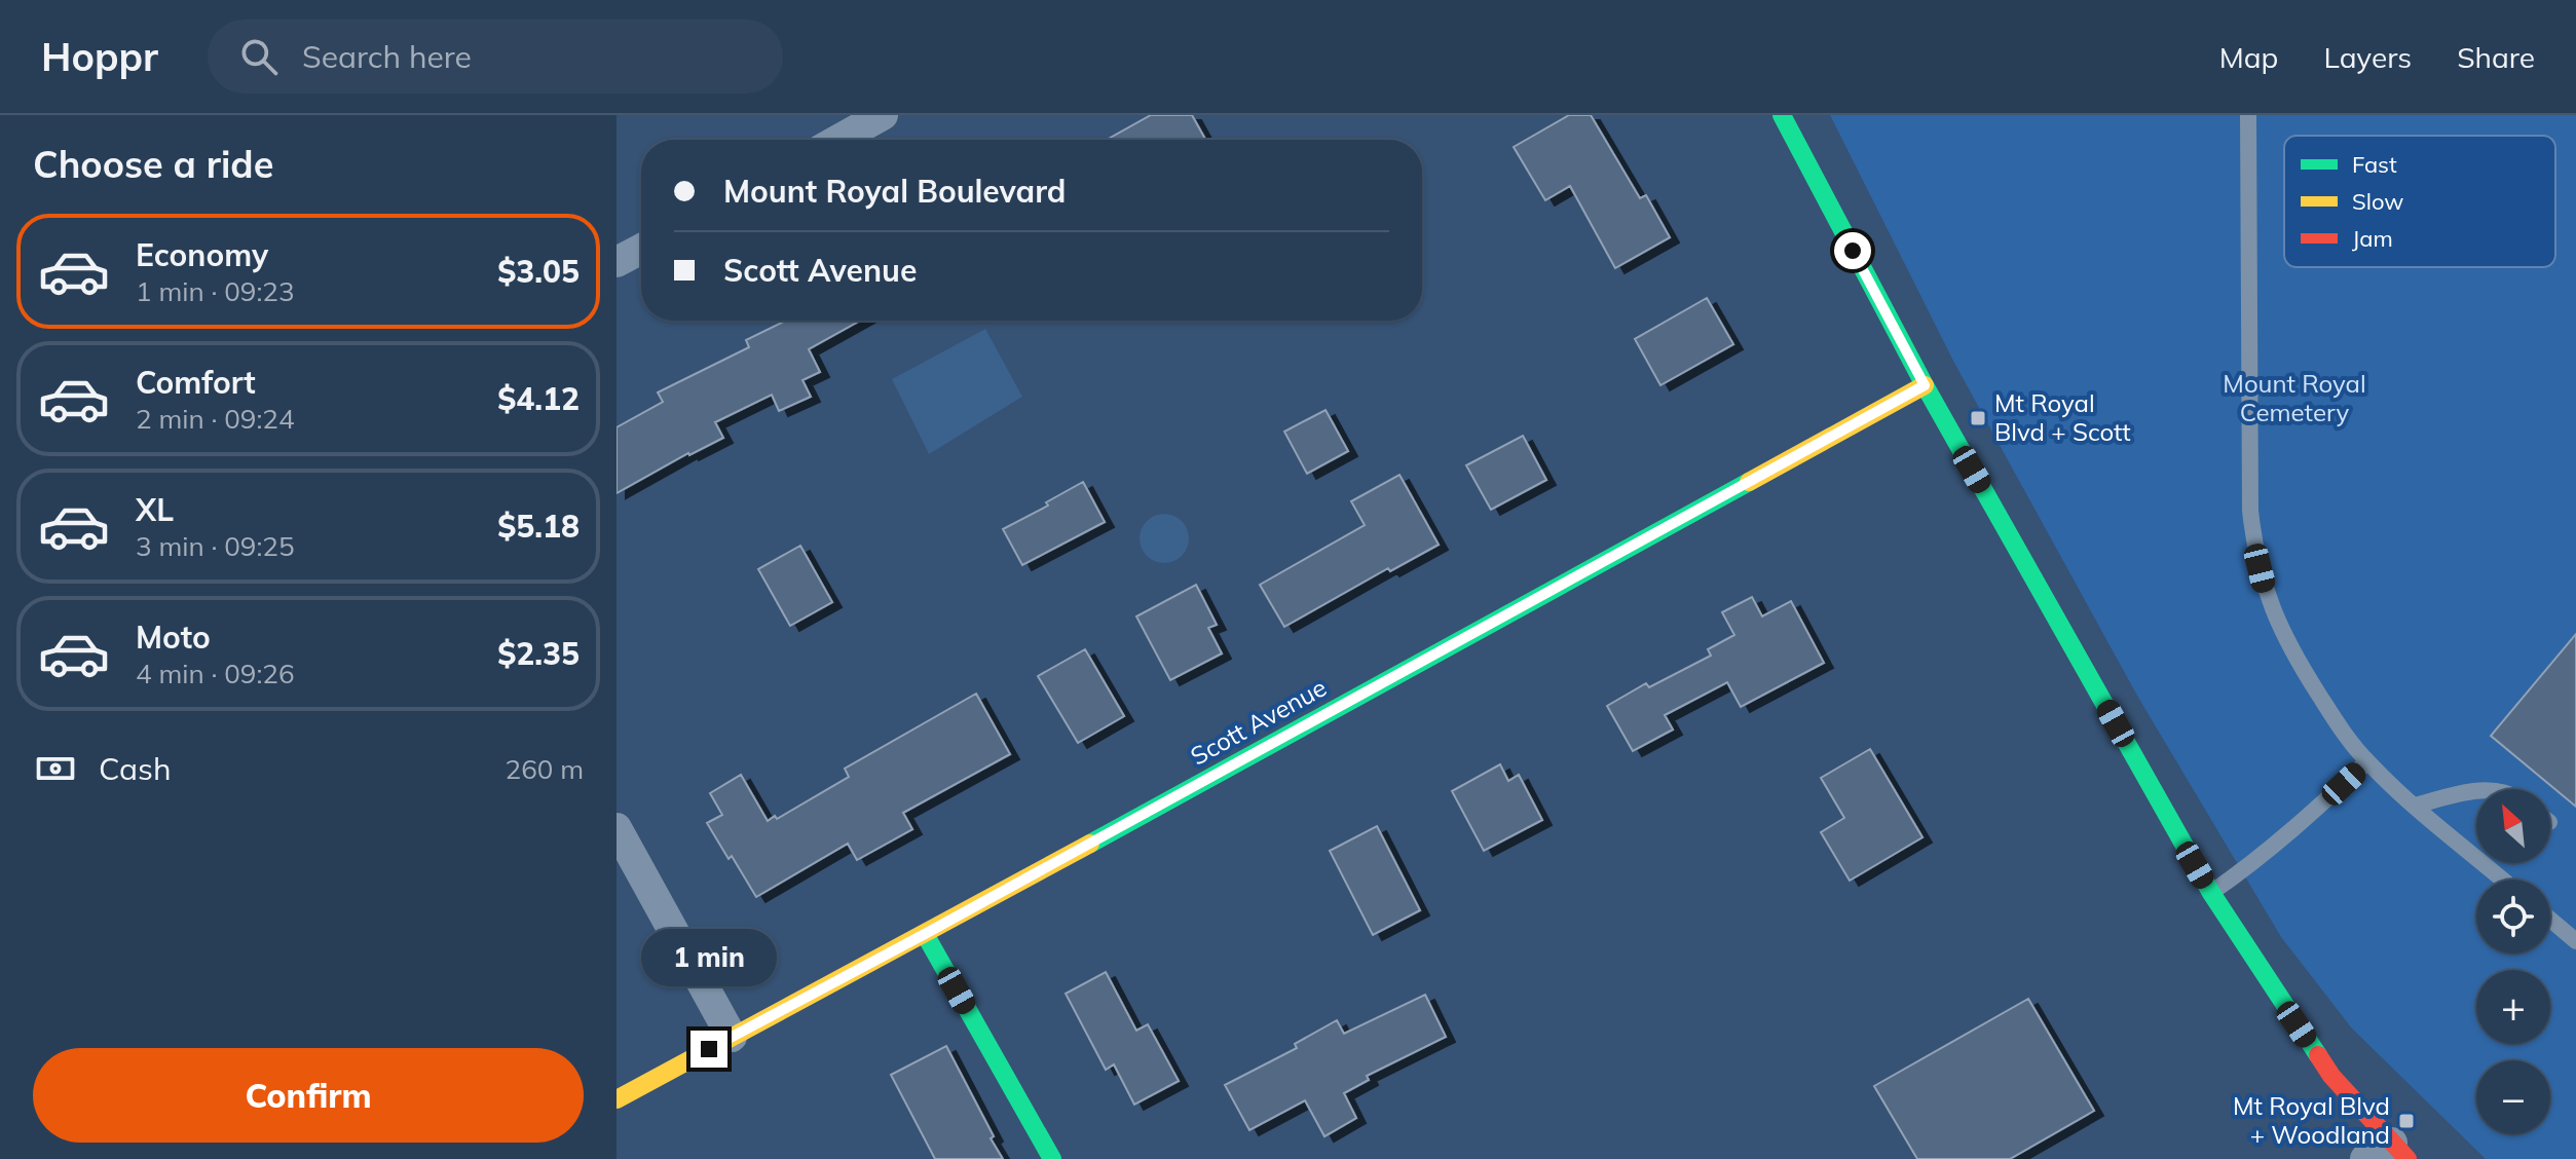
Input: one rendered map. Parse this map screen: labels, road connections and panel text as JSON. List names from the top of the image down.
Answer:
{
  "streets": {
    "street": ["Scott Avenue"]
  },
  "parks": ["Mount Royal Cemetery"],
  "places": {
    "transit": ["Mt Royal Blvd + Scott", "Mt Royal Blvd + Woodland"]
  },
  "legend": ["Fast", "Slow", "Jam"],
  "north": "top left",
  "page": {
    "header": "Hoppr",
    "search": "Search here",
    "nav": ["Map", "Layers", "Share"],
    "heading": "Choose a ride",
    "banner": ["Mount Royal Boulevard", "Scott Avenue"],
    "list": [
      {
        "name": "Economy",
        "note": "1 min · 09:23",
        "value": "$3.05"
      },
      {
        "name": "Comfort",
        "note": "2 min · 09:24",
        "value": "$4.12"
      },
      {
        "name": "XL",
        "note": "3 min · 09:25",
        "value": "$5.18"
      },
      {
        "name": "Moto",
        "note": "4 min · 09:26",
        "value": "$2.35"
      }
    ],
    "pay": ["Cash", "260 m"],
    "map_buttons": ["+", "−"],
    "bubble": "1 min",
    "buttons": "Confirm"
  }
}
